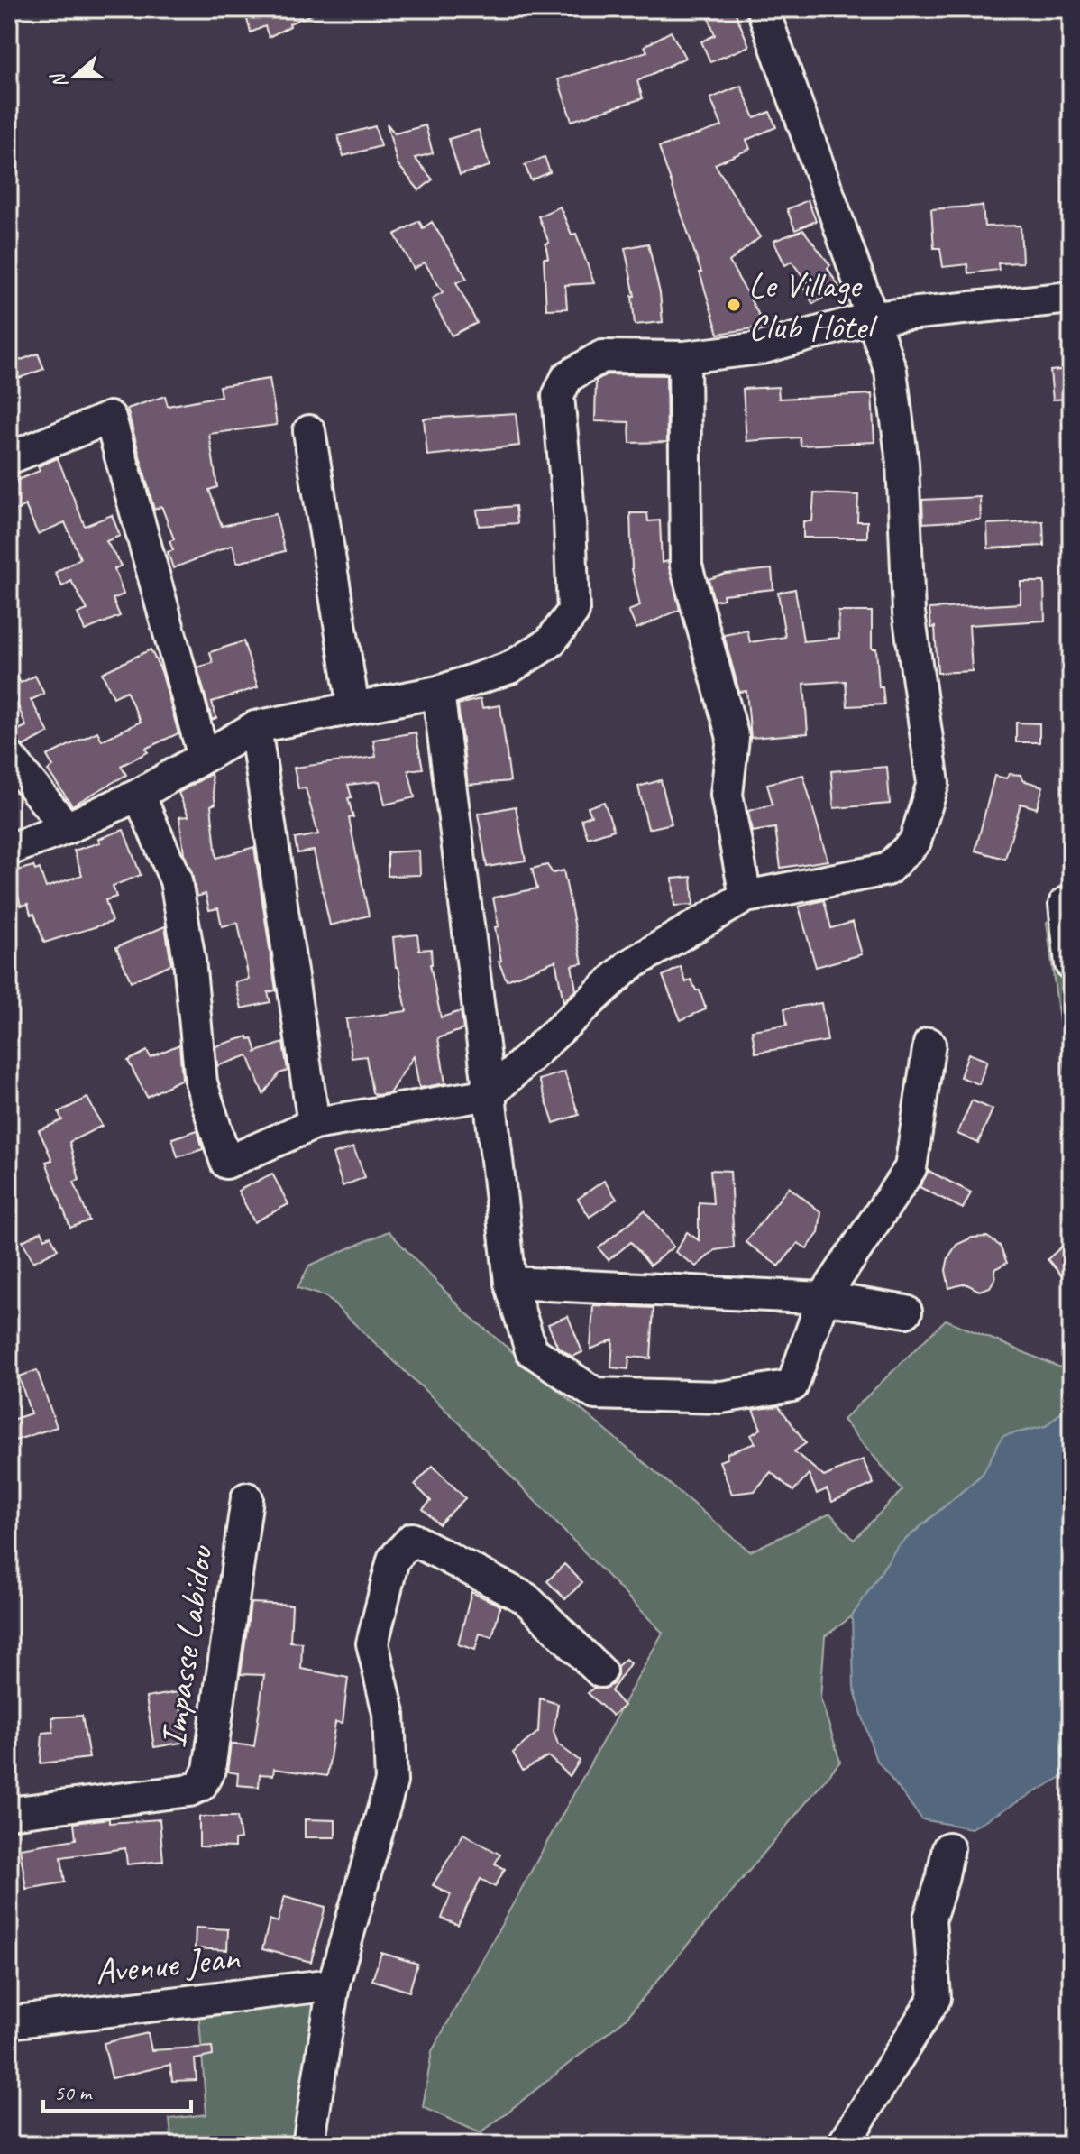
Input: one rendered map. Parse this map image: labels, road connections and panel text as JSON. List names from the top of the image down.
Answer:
{
  "streets": {
    "street": ["Impasse Labidou", "Avenue Jean"]
  },
  "places": ["Le Village Club Hôtel"],
  "scale_bar": "50 m",
  "north": "left"
}
